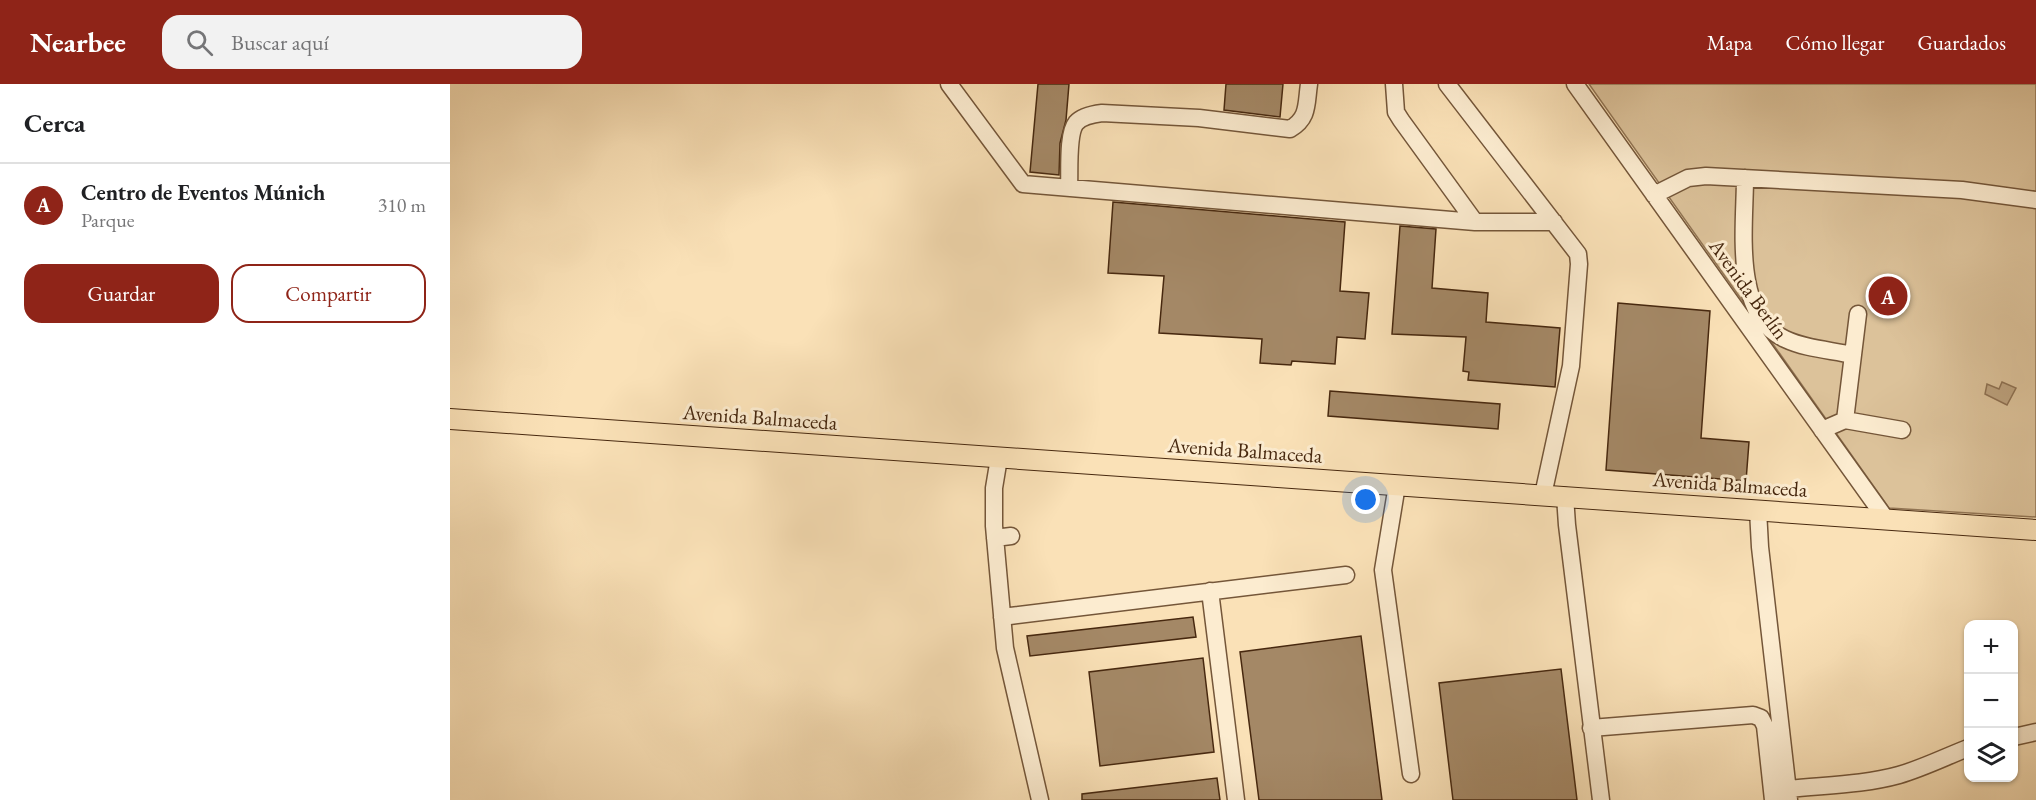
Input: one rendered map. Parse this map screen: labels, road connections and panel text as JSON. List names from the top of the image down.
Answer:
{
  "streets": {
    "main road": ["Avenida Balmaceda"],
    "street": ["Avenida Berlín"]
  },
  "crossings": [
    ["Avenida Berlín", "Avenida Balmaceda"]
  ],
  "page": {
    "header": "Nearbee",
    "search": "Buscar aquí",
    "nav": ["Mapa", "Cómo llegar", "Guardados"],
    "heading": "Cerca",
    "list": [
      {
        "mark": "A",
        "name": "Centro de Eventos Múnich",
        "note": "Parque",
        "value": "310 m"
      }
    ],
    "buttons": ["Guardar", "Compartir"],
    "pins": "A",
    "map_buttons": ["+", "−"]
  }
}
